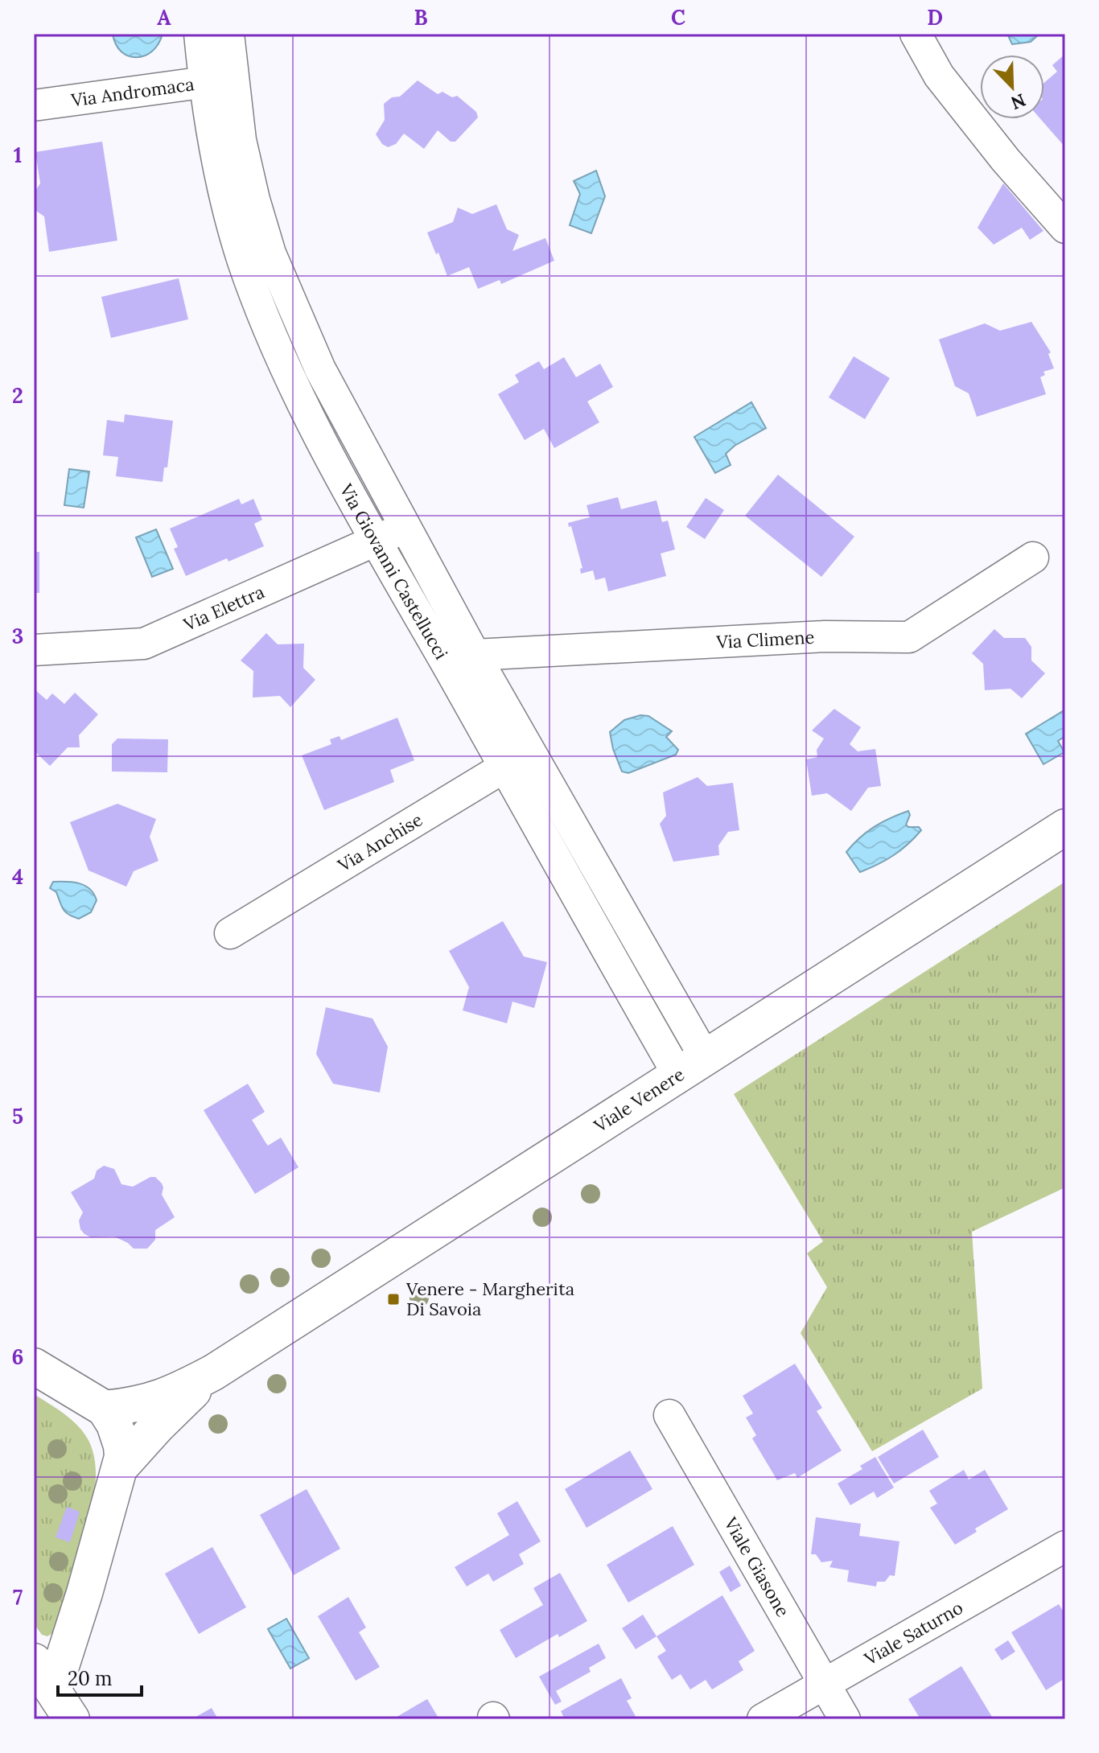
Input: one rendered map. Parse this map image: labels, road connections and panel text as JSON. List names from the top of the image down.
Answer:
{
  "streets": {
    "street": [
      "Via Andromaca",
      "Via Giovanni Castellucci",
      "Via Elettra",
      "Via Climene",
      "Via Anchise",
      "Viale Venere",
      "Viale Giasone",
      "Viale Saturno"
    ]
  },
  "crossings": [
    ["Via Andromaca", "Via Giovanni Castellucci"],
    ["Via Giovanni Castellucci", "Via Elettra"],
    ["Via Giovanni Castellucci", "Via Climene"],
    ["Via Giovanni Castellucci", "Via Anchise"],
    ["Via Giovanni Castellucci", "Viale Venere"],
    ["Viale Giasone", "Viale Saturno"]
  ],
  "places": {
    "transit": ["Venere - Margherita Di Savoia"]
  },
  "scale_bar": "20 m",
  "north": "bottom right",
  "grid": {
    "columns": [
      "A",
      "B",
      "C",
      "D"
    ],
    "rows": [
      "1",
      "2",
      "3",
      "4",
      "5",
      "6",
      "7"
    ]
  }
}
